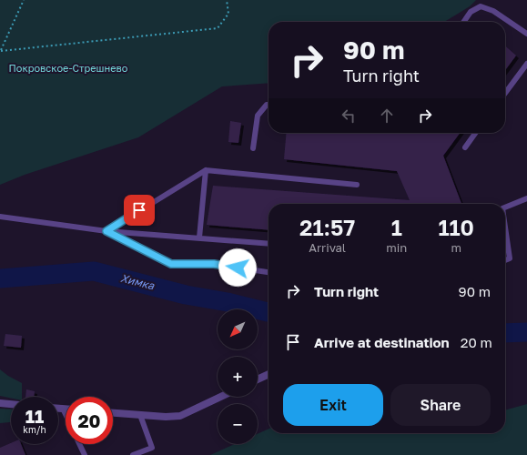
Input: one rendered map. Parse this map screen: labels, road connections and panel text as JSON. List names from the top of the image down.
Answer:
{
  "water": ["Химка"],
  "parks": ["Покровское-Стрешнево"],
  "north": "bottom left",
  "page": {
    "turn": ["90 m", "Turn right"],
    "eta": [
      "21:57",
      "Arrival",
      "1",
      "min",
      "110",
      "m"
    ],
    "list": [
      {
        "name": "Turn right",
        "value": "90 m"
      },
      {
        "name": "Arrive at destination",
        "value": "20 m"
      }
    ],
    "map_buttons": ["+", "−"],
    "buttons": ["Exit", "Share"],
    "speed": "11 km/h",
    "limit": "20"
  }
}
